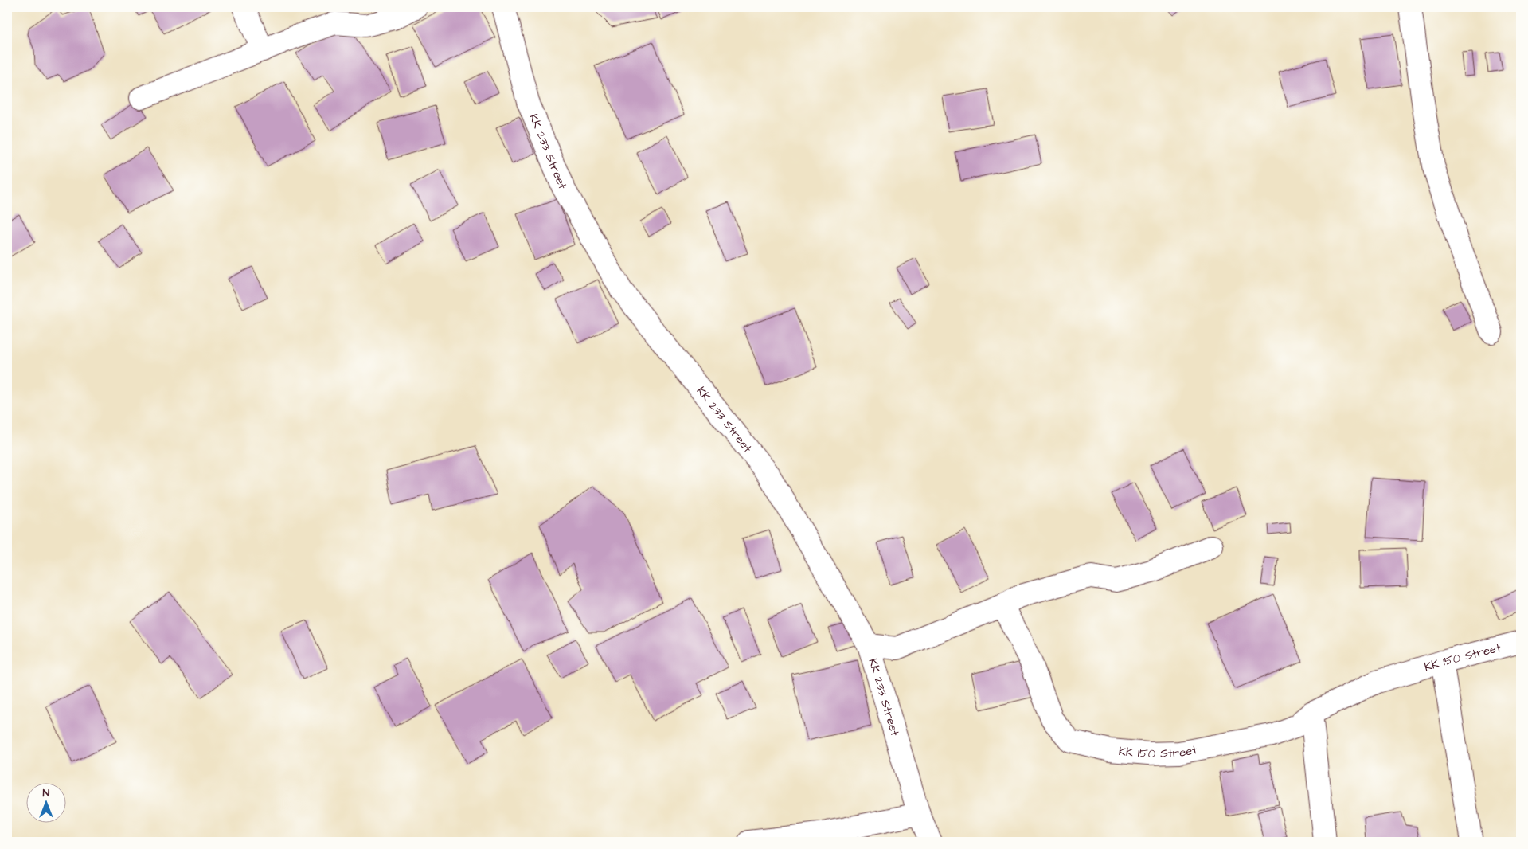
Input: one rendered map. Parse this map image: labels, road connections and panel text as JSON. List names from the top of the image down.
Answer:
{
  "streets": {
    "street": ["KK 233 Street", "KK 150 Street"]
  },
  "north": "top"
}
